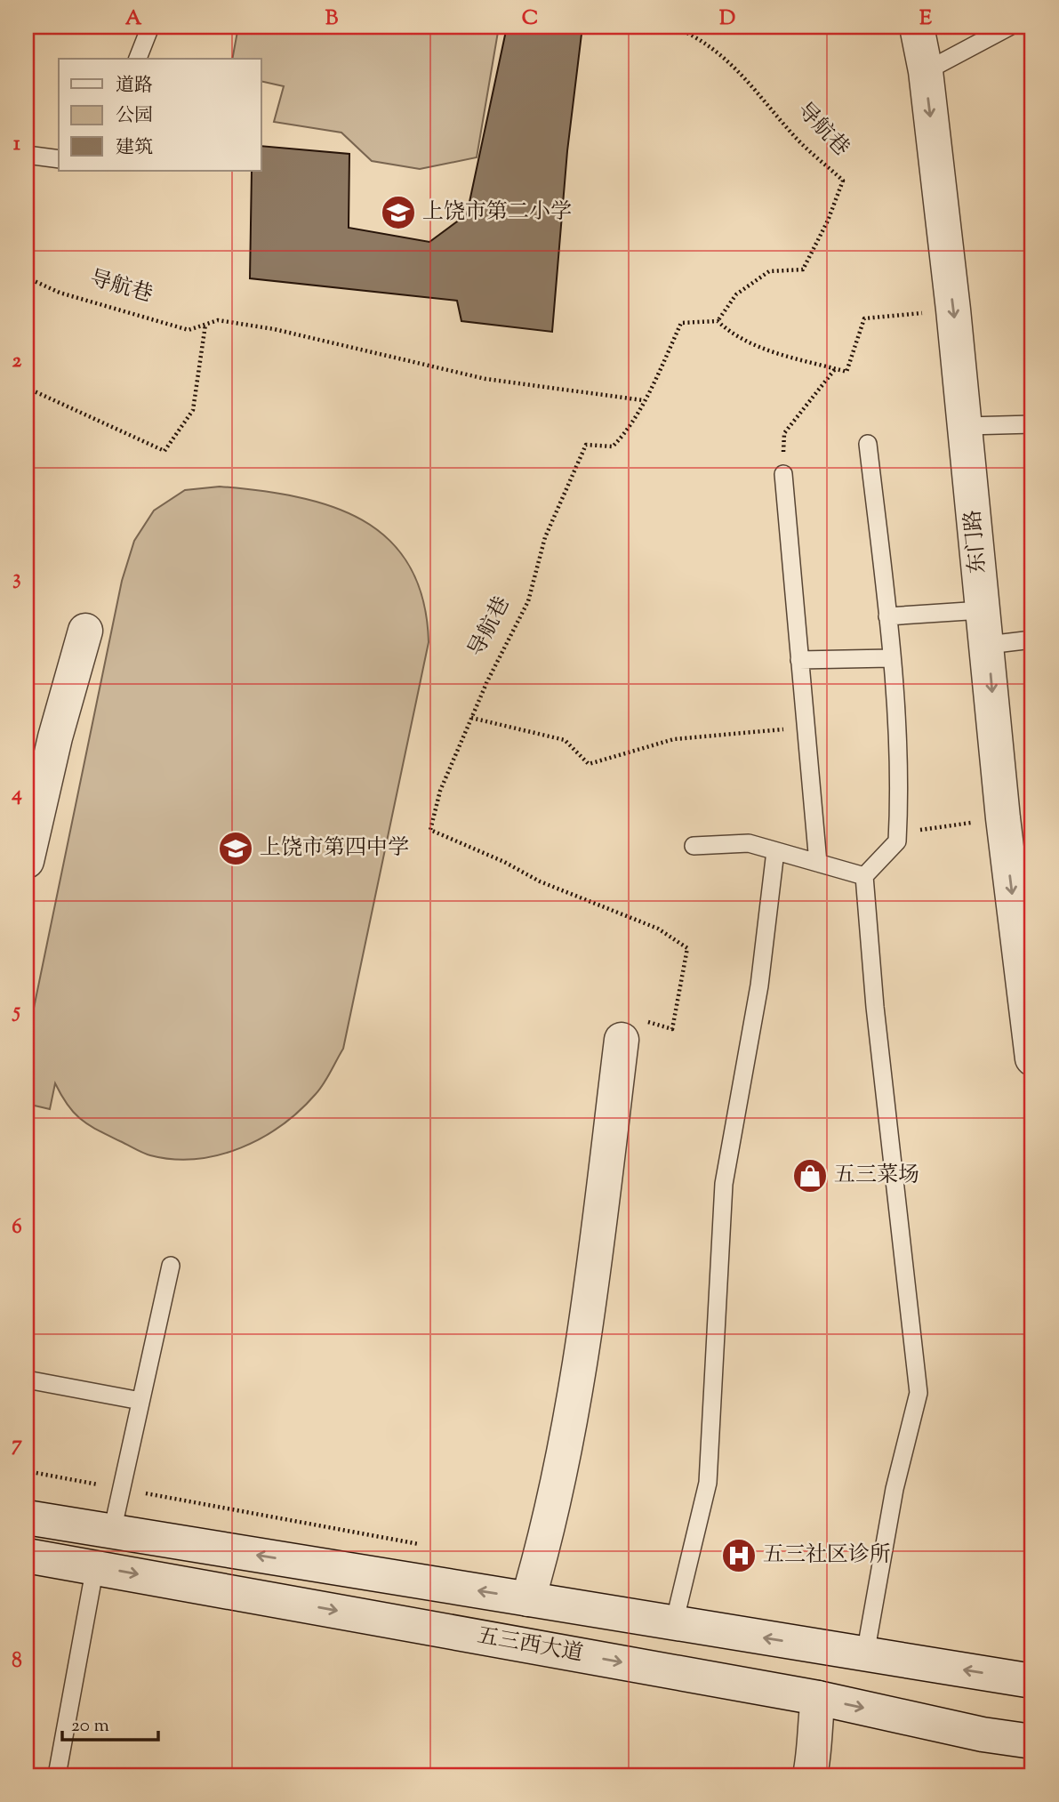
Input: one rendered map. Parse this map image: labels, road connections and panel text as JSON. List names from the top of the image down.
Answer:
{
  "streets": {
    "main road": ["东门路", "五三西大道"],
    "path": ["导航巷"]
  },
  "one_way": ["东门路"],
  "places": {
    "school or university": ["上饶市第二小学", "上饶市第四中学"],
    "shop": ["五三菜场"],
    "hospital": ["五三社区诊所"]
  },
  "legend": ["道路", "公园", "建筑"],
  "scale_bar": "20 m",
  "grid": {
    "columns": [
      "A",
      "B",
      "C",
      "D",
      "E"
    ],
    "rows": [
      "1",
      "2",
      "3",
      "4",
      "5",
      "6",
      "7",
      "8"
    ]
  }
}
